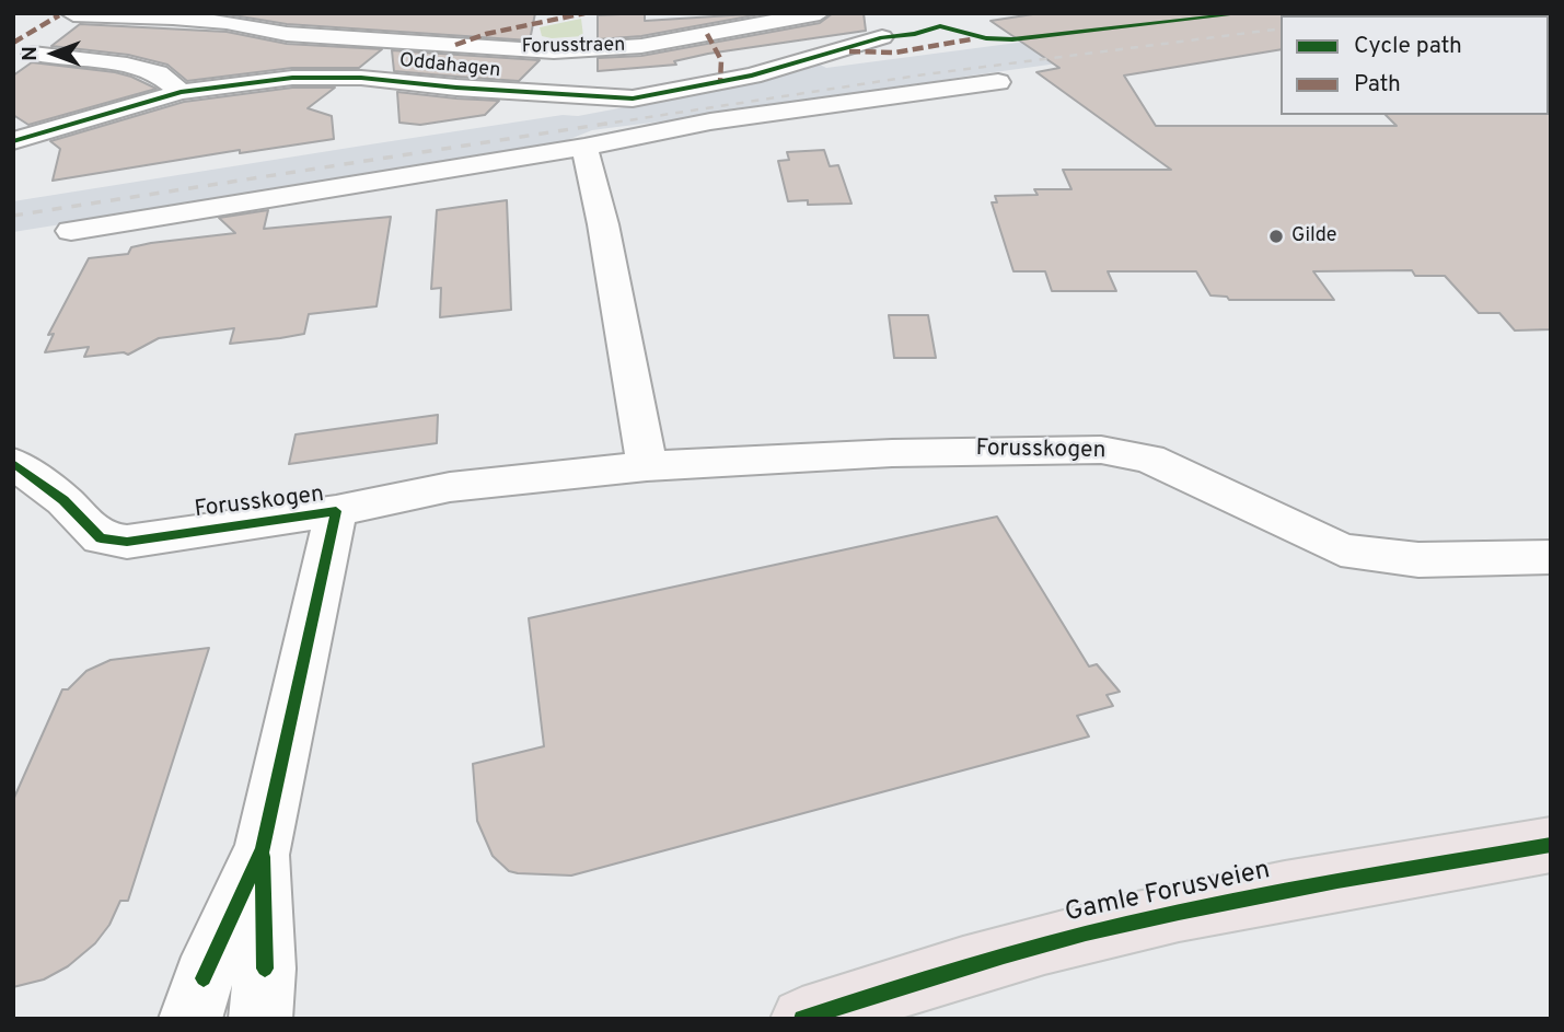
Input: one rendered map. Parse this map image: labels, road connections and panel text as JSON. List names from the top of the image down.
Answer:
{
  "streets": {
    "main road": ["Gamle Forusveien"],
    "street": ["Forusstraen", "Oddahagen", "Forusskogen"]
  },
  "crossings": [
    ["Forusstraen", "Oddahagen"]
  ],
  "places": ["Gilde"],
  "legend": ["Cycle path", "Path"],
  "north": "left"
}
